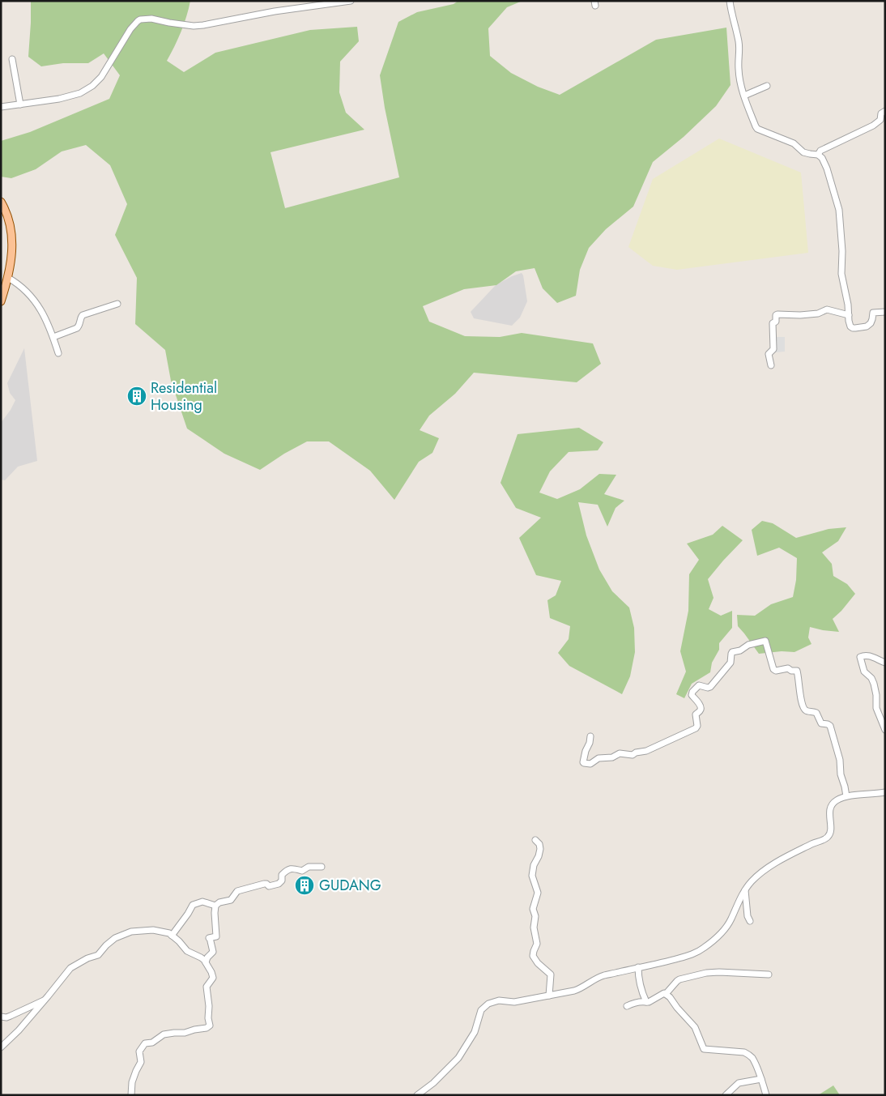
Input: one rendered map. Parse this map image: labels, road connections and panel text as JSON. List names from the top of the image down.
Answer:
{
  "places": {
    "building": ["Residential Housing", "GUDANG"]
  }
}
